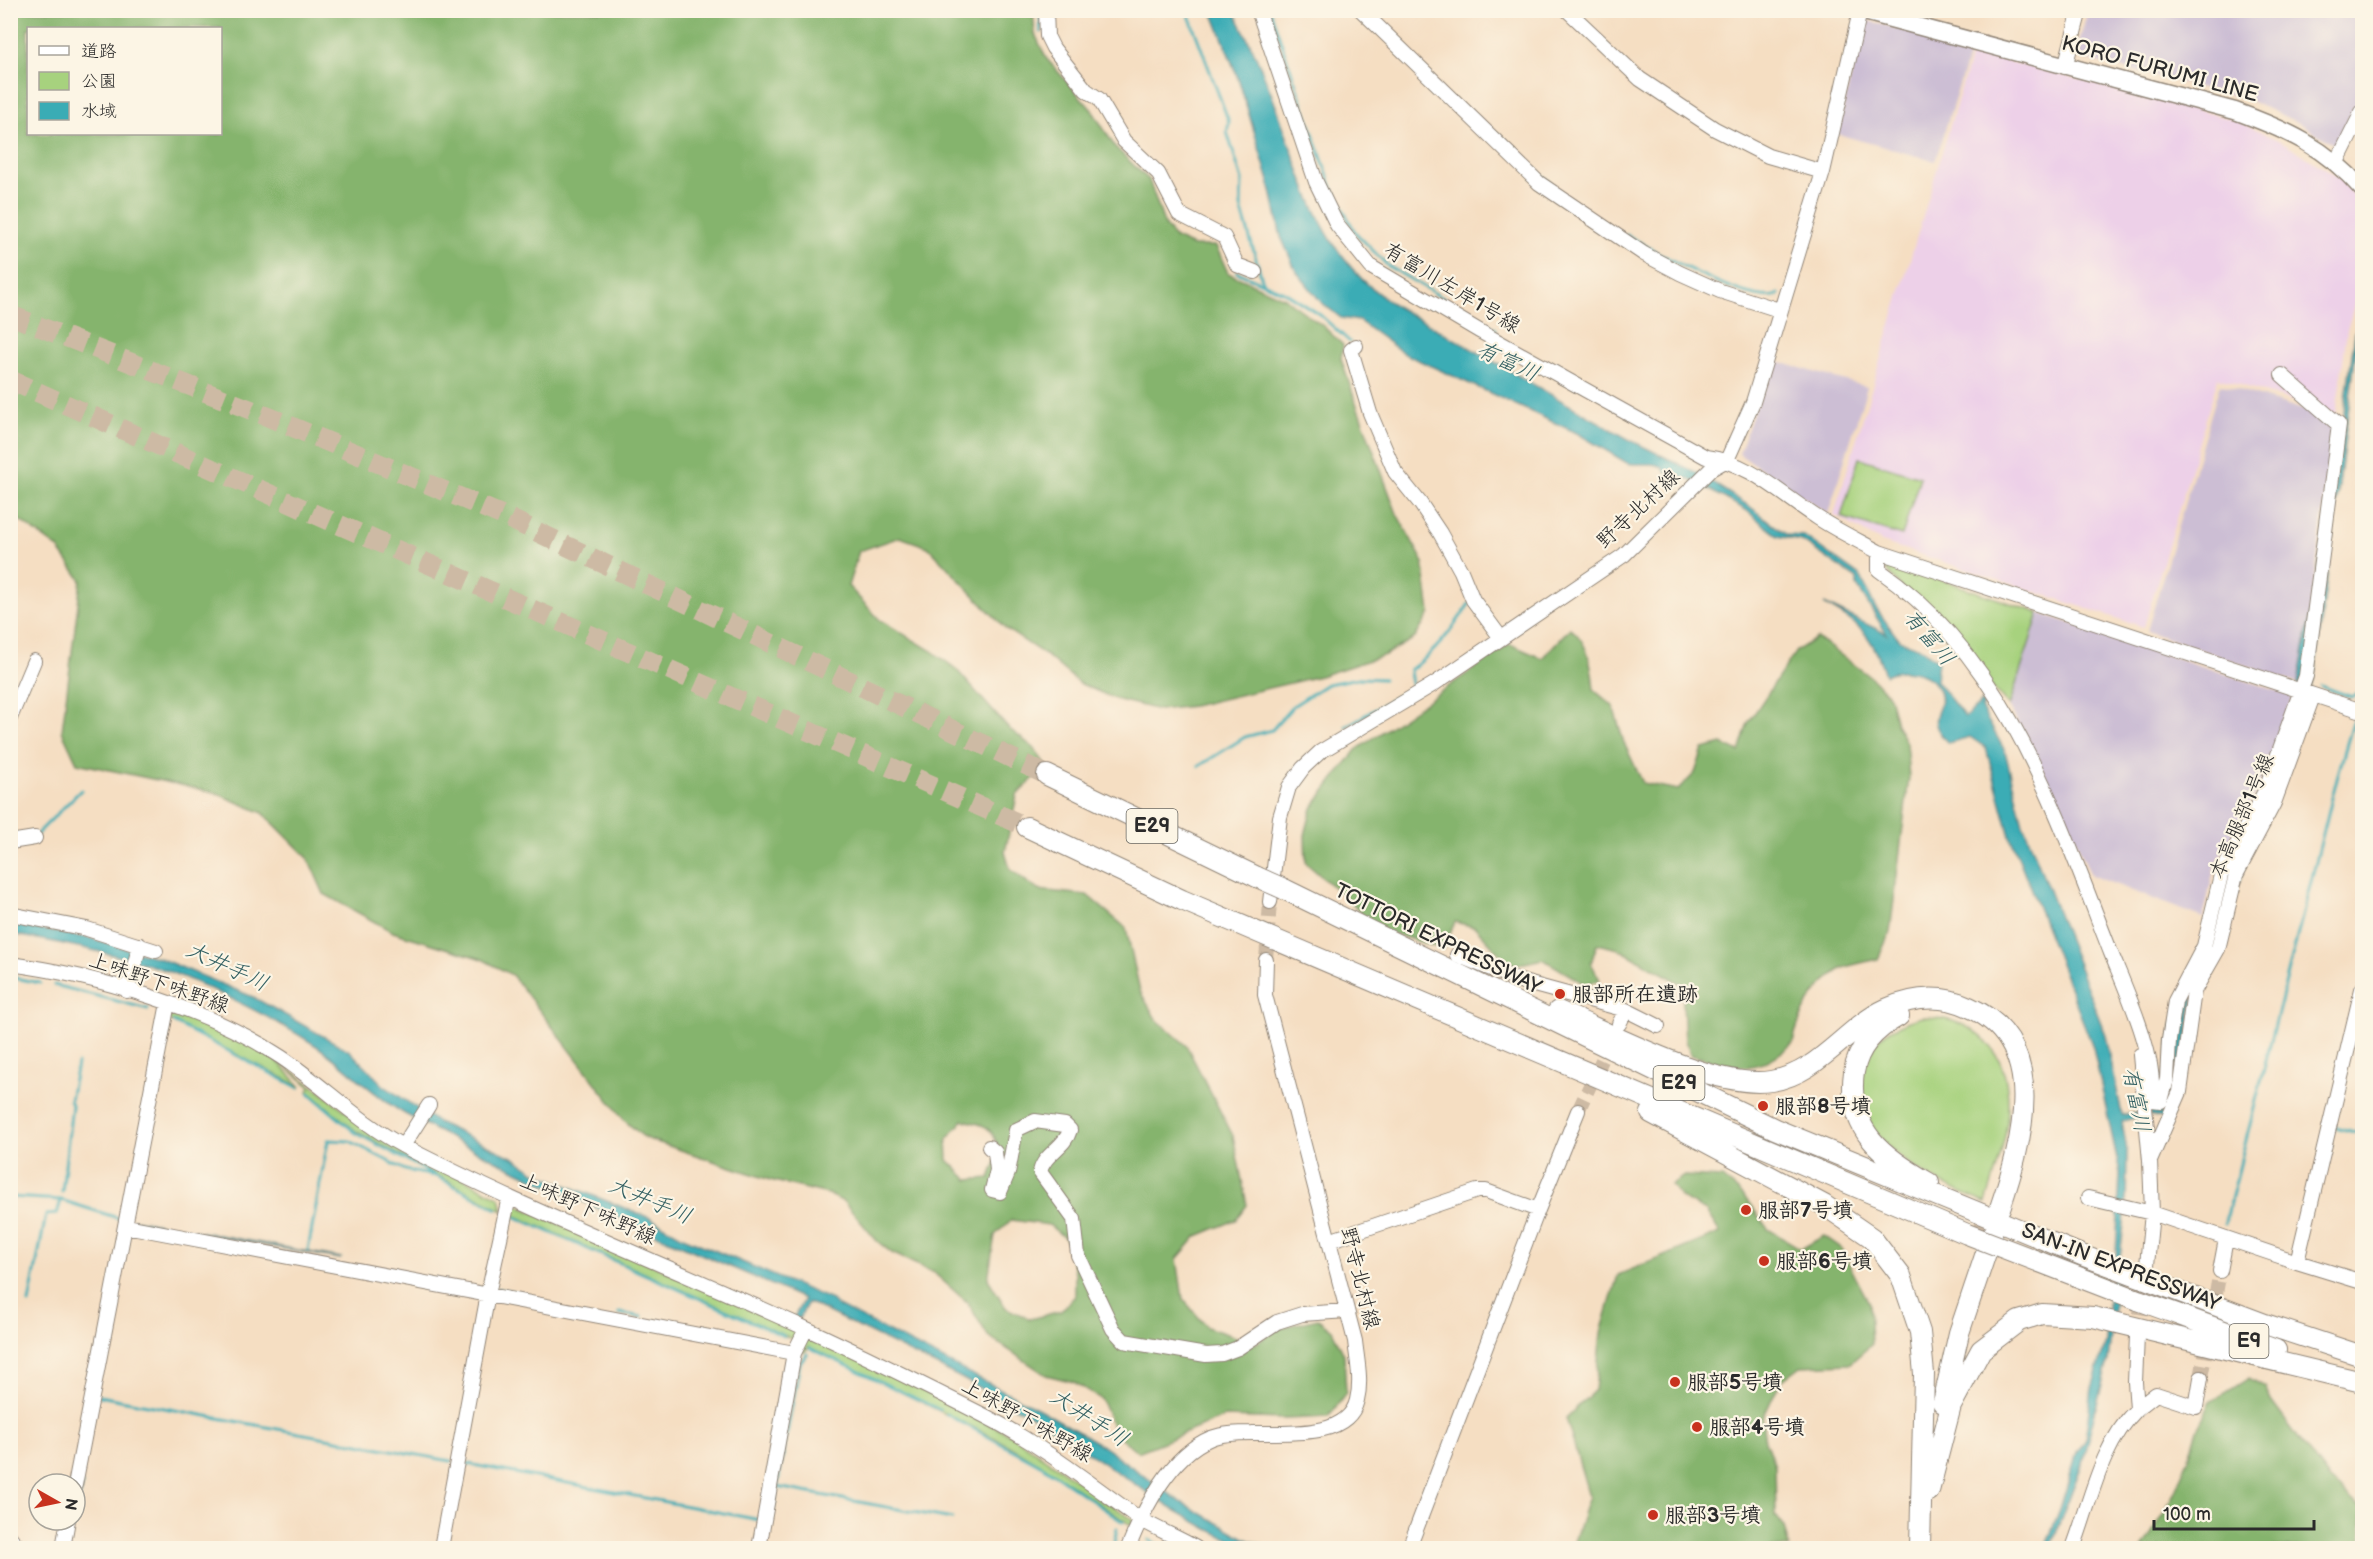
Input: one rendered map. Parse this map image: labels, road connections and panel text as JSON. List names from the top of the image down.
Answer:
{
  "streets": {
    "highway": [
      "E29",
      "TOTTORI EXPRESSWAY",
      "SAN-IN EXPRESSWAY",
      "E9"
    ],
    "main road": ["KORO FURUMI LINE"],
    "street": [
      "有富川左岸1号線",
      "野寺北村線",
      "本高服部1号線",
      "上味野下味野線"
    ]
  },
  "crossings": [
    ["有富川左岸1号線", "野寺北村線"],
    ["有富川左岸1号線", "本高服部1号線"],
    ["野寺北村線", "TOTTORI EXPRESSWAY"],
    ["野寺北村線", "上味野下味野線"],
    ["本高服部1号線", "SAN-IN EXPRESSWAY"],
    ["E29", "SAN-IN EXPRESSWAY"],
    ["TOTTORI EXPRESSWAY", "SAN-IN EXPRESSWAY"]
  ],
  "water": ["有富川", "大井手川"],
  "places": [
    "服部所在遺跡",
    "服部8号墳",
    "服部7号墳",
    "服部6号墳",
    "服部5号墳",
    "服部4号墳",
    "服部3号墳"
  ],
  "legend": ["道路", "公園", "水域"],
  "scale_bar": "100 m",
  "north": "right"
}
